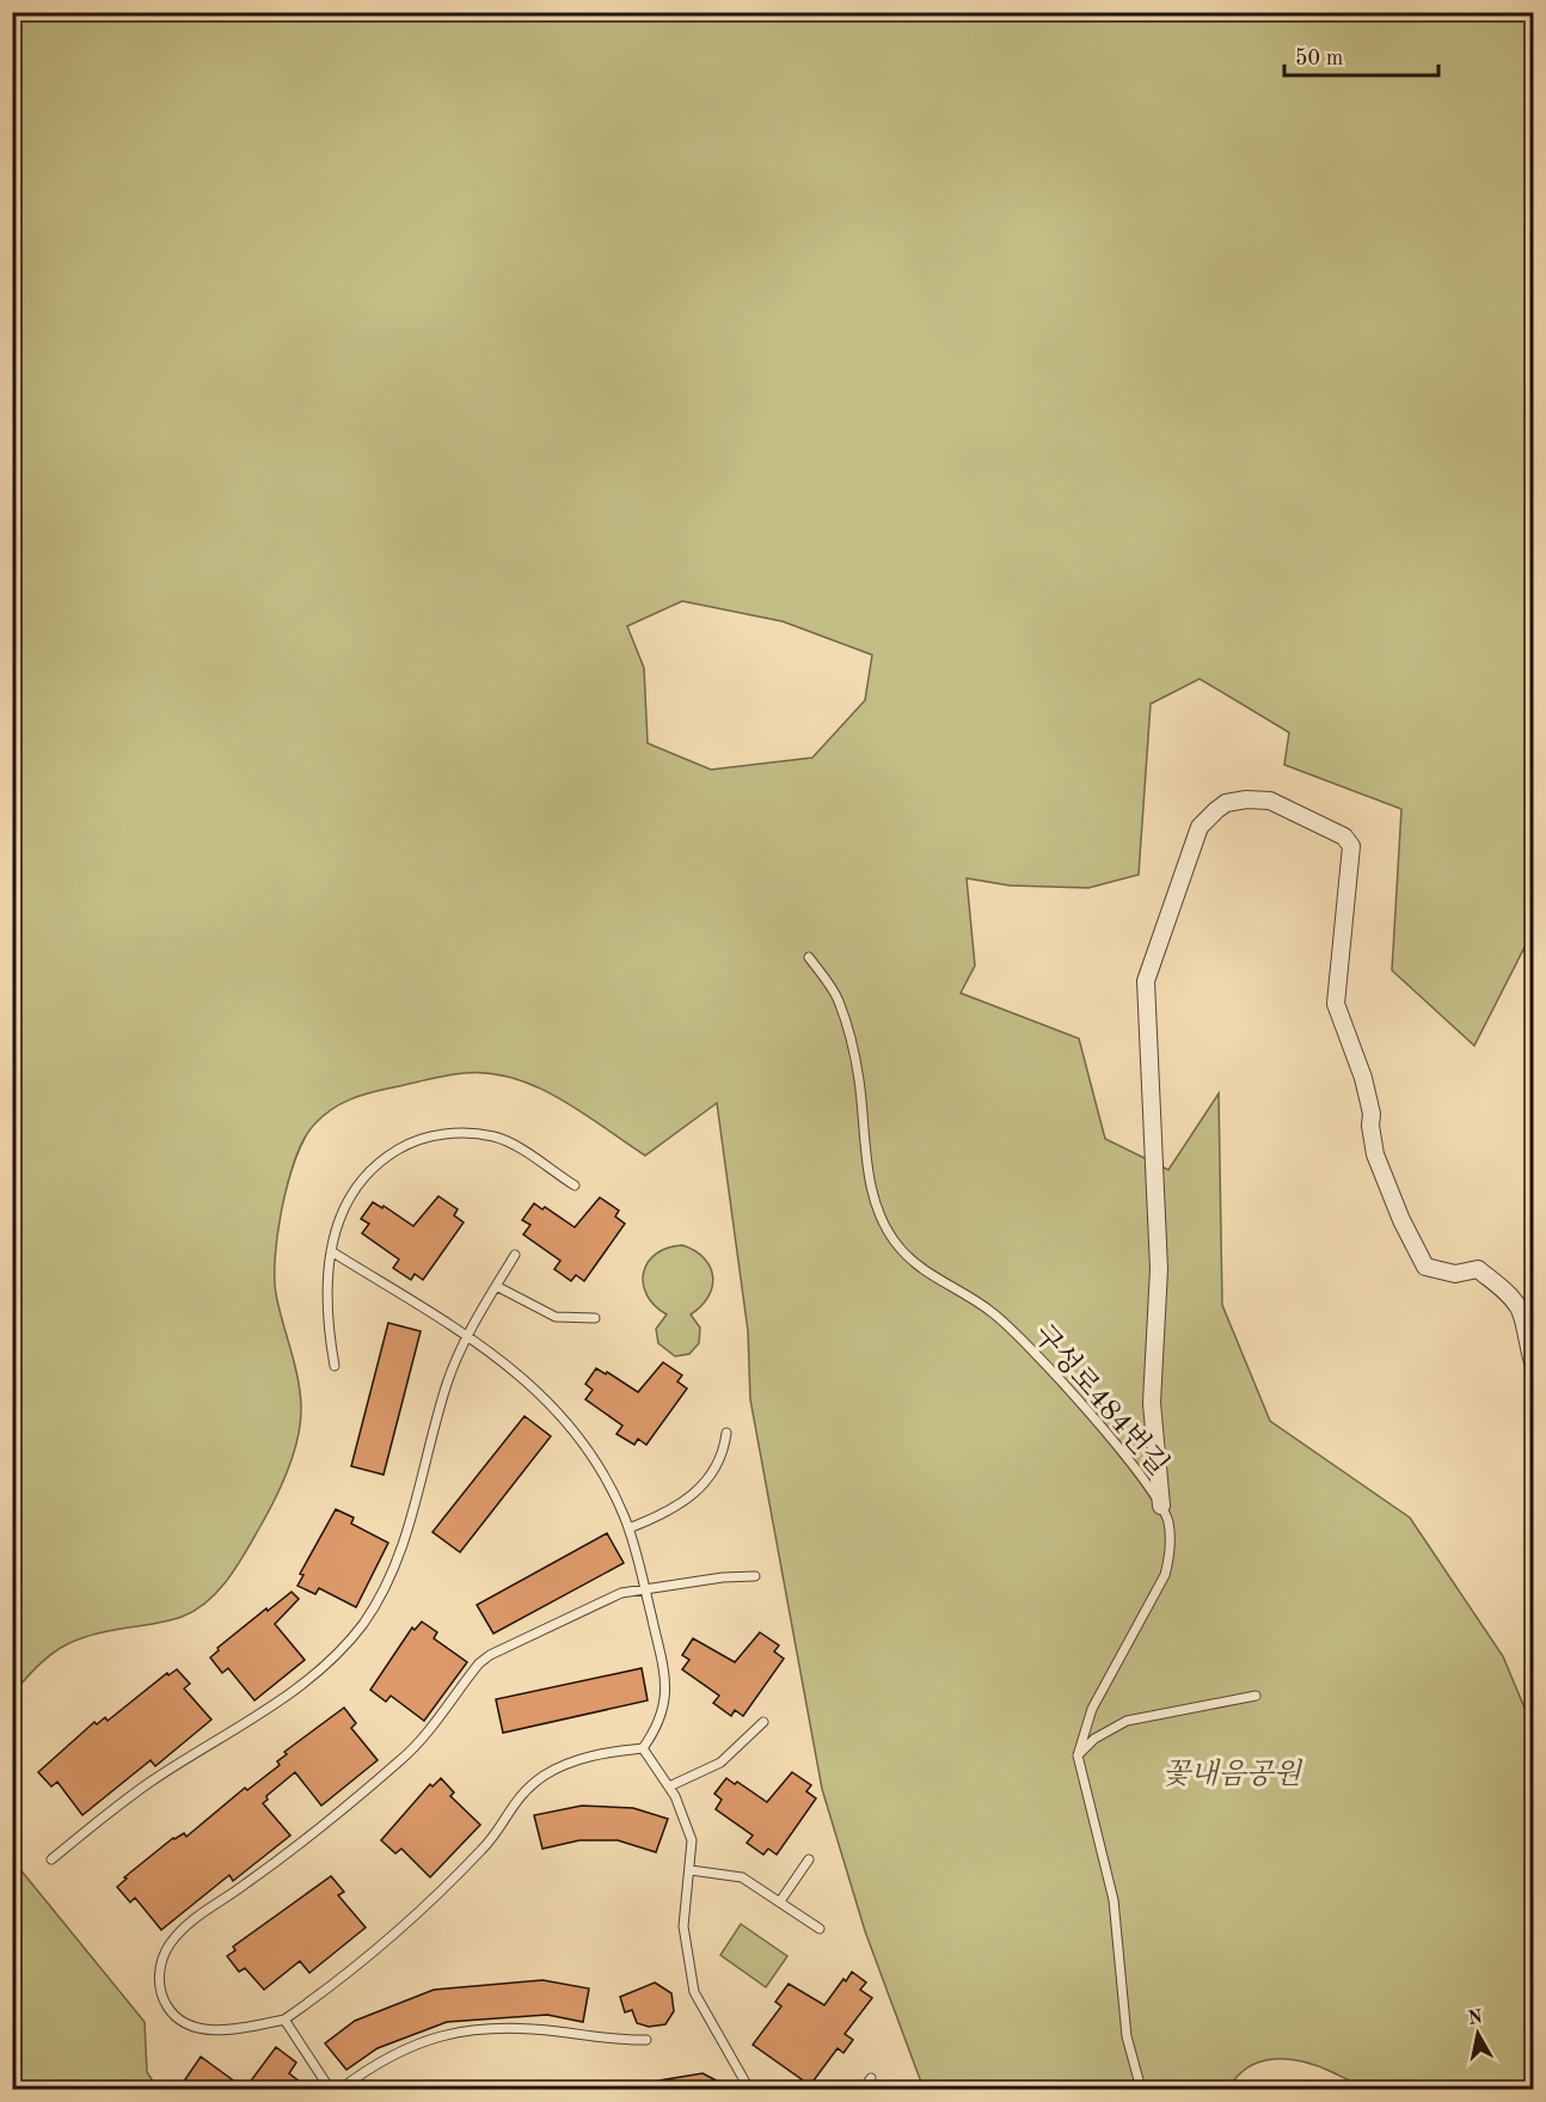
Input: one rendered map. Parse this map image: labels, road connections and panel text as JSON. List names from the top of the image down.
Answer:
{
  "streets": {
    "lane": ["구성로484번길"]
  },
  "parks": ["꽃내음공원"],
  "scale_bar": "50 m",
  "north": "top"
}
